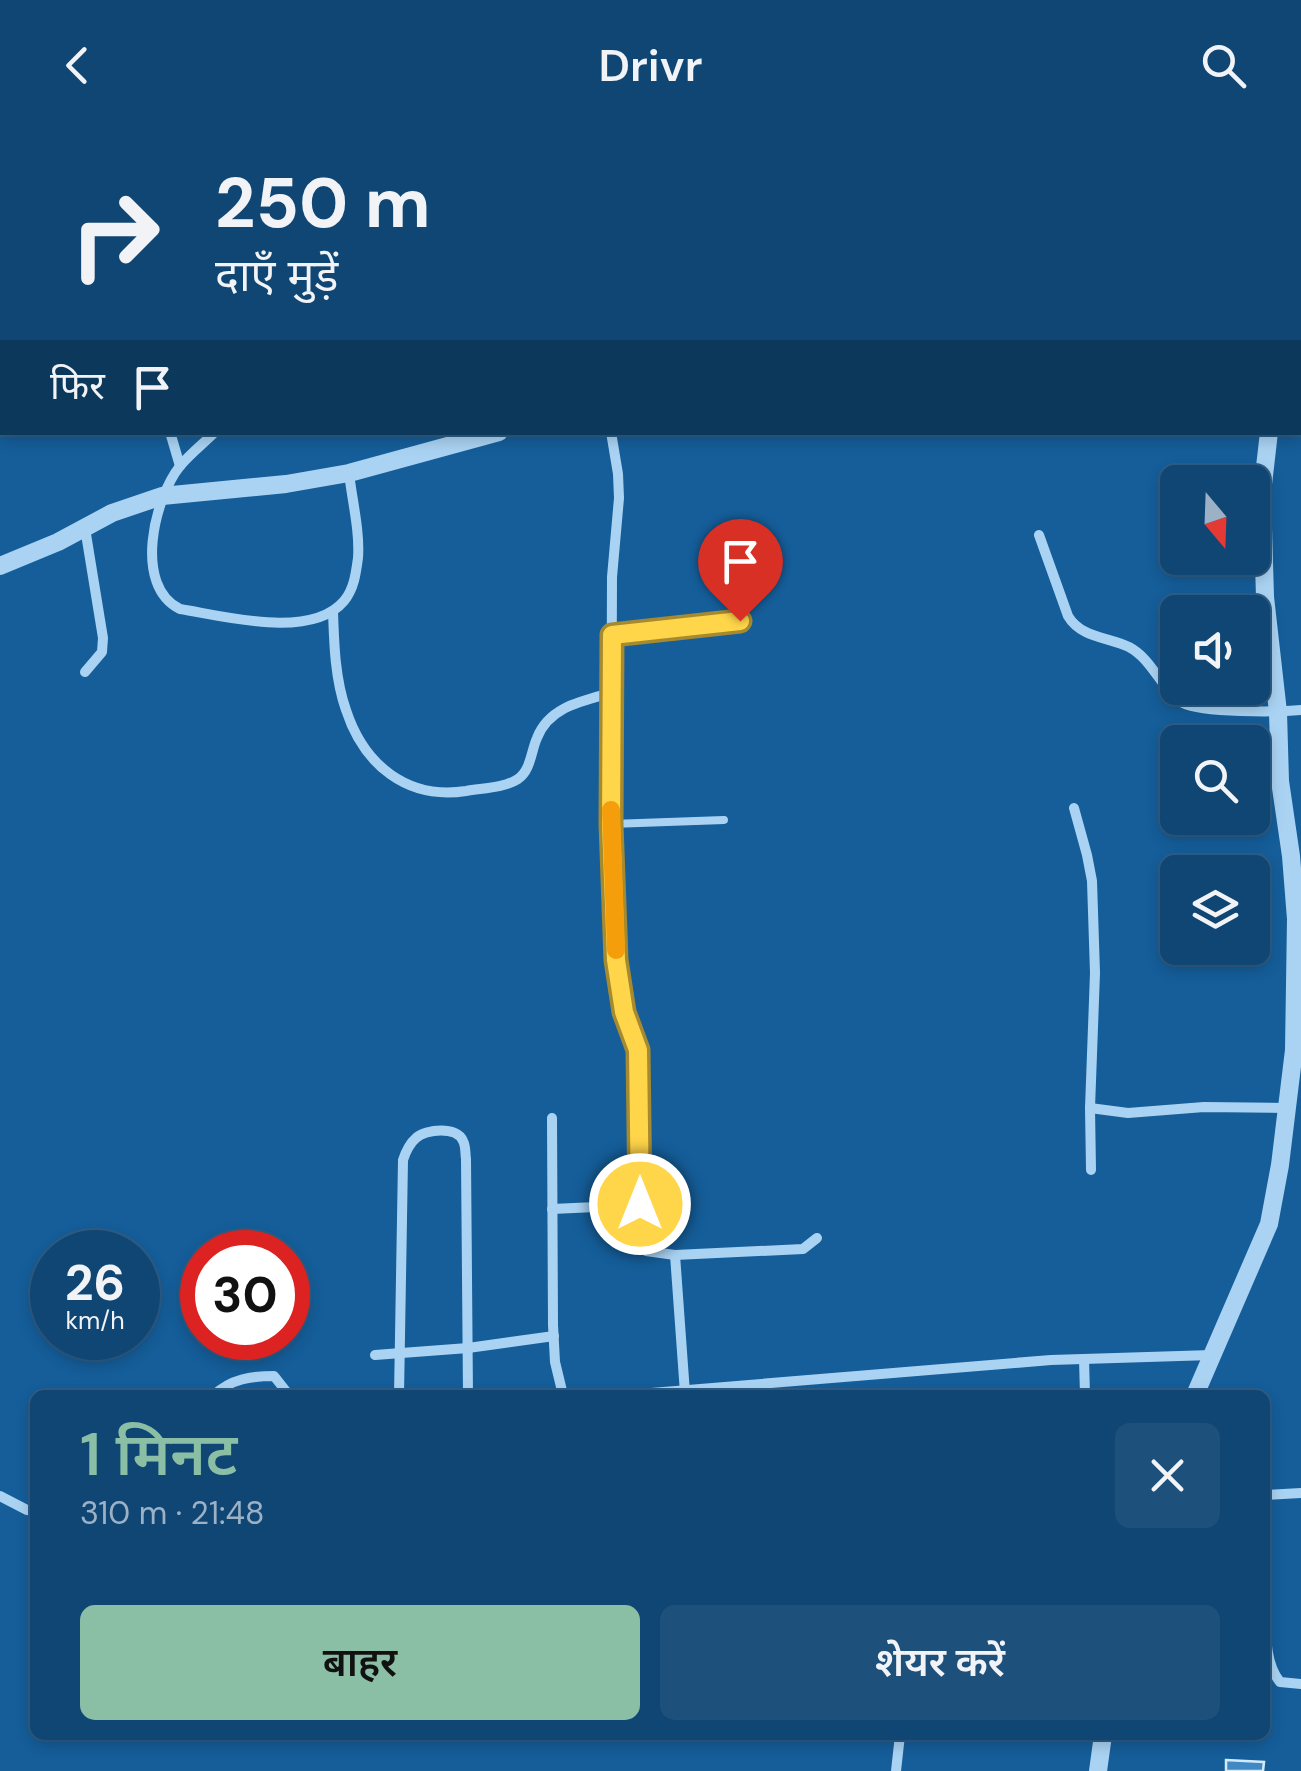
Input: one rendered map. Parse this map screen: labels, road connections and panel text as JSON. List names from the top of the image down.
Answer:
{
  "north": "bottom",
  "page": {
    "header": "Drivr",
    "turn": ["250 m", "दाएँ मुड़ें"],
    "then": "फिर",
    "speed": "26 km/h",
    "limit": "30",
    "heading": ["1 मिनट", "310 m · 21:48"],
    "buttons": ["बाहर", "शेयर करें"]
  }
}
